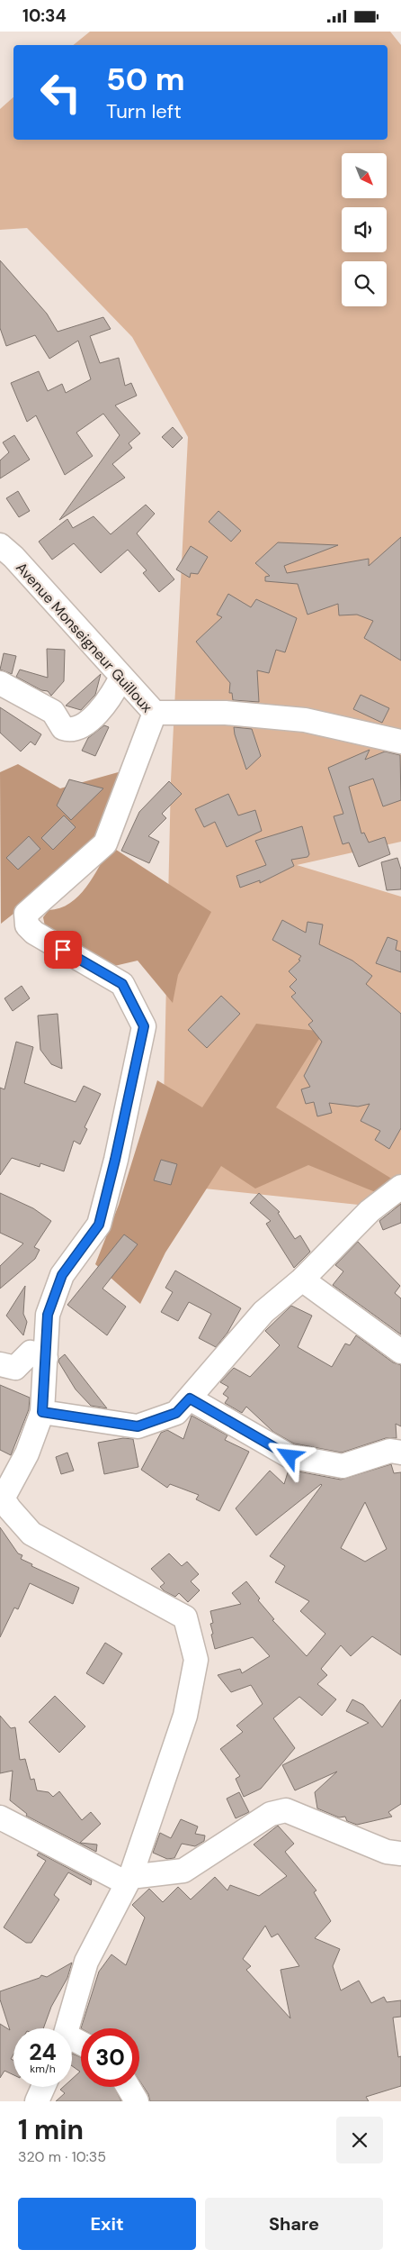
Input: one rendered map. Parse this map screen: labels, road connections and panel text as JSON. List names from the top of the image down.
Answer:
{
  "streets": {
    "street": ["Avenue Monseigneur Guilloux"]
  },
  "north": "bottom right",
  "page": {
    "status": "10:34",
    "turn": ["50 m", "Turn left"],
    "speed": "24 km/h",
    "limit": "30",
    "heading": ["1 min", "320 m · 10:35"],
    "buttons": ["Exit", "Share"]
  }
}
